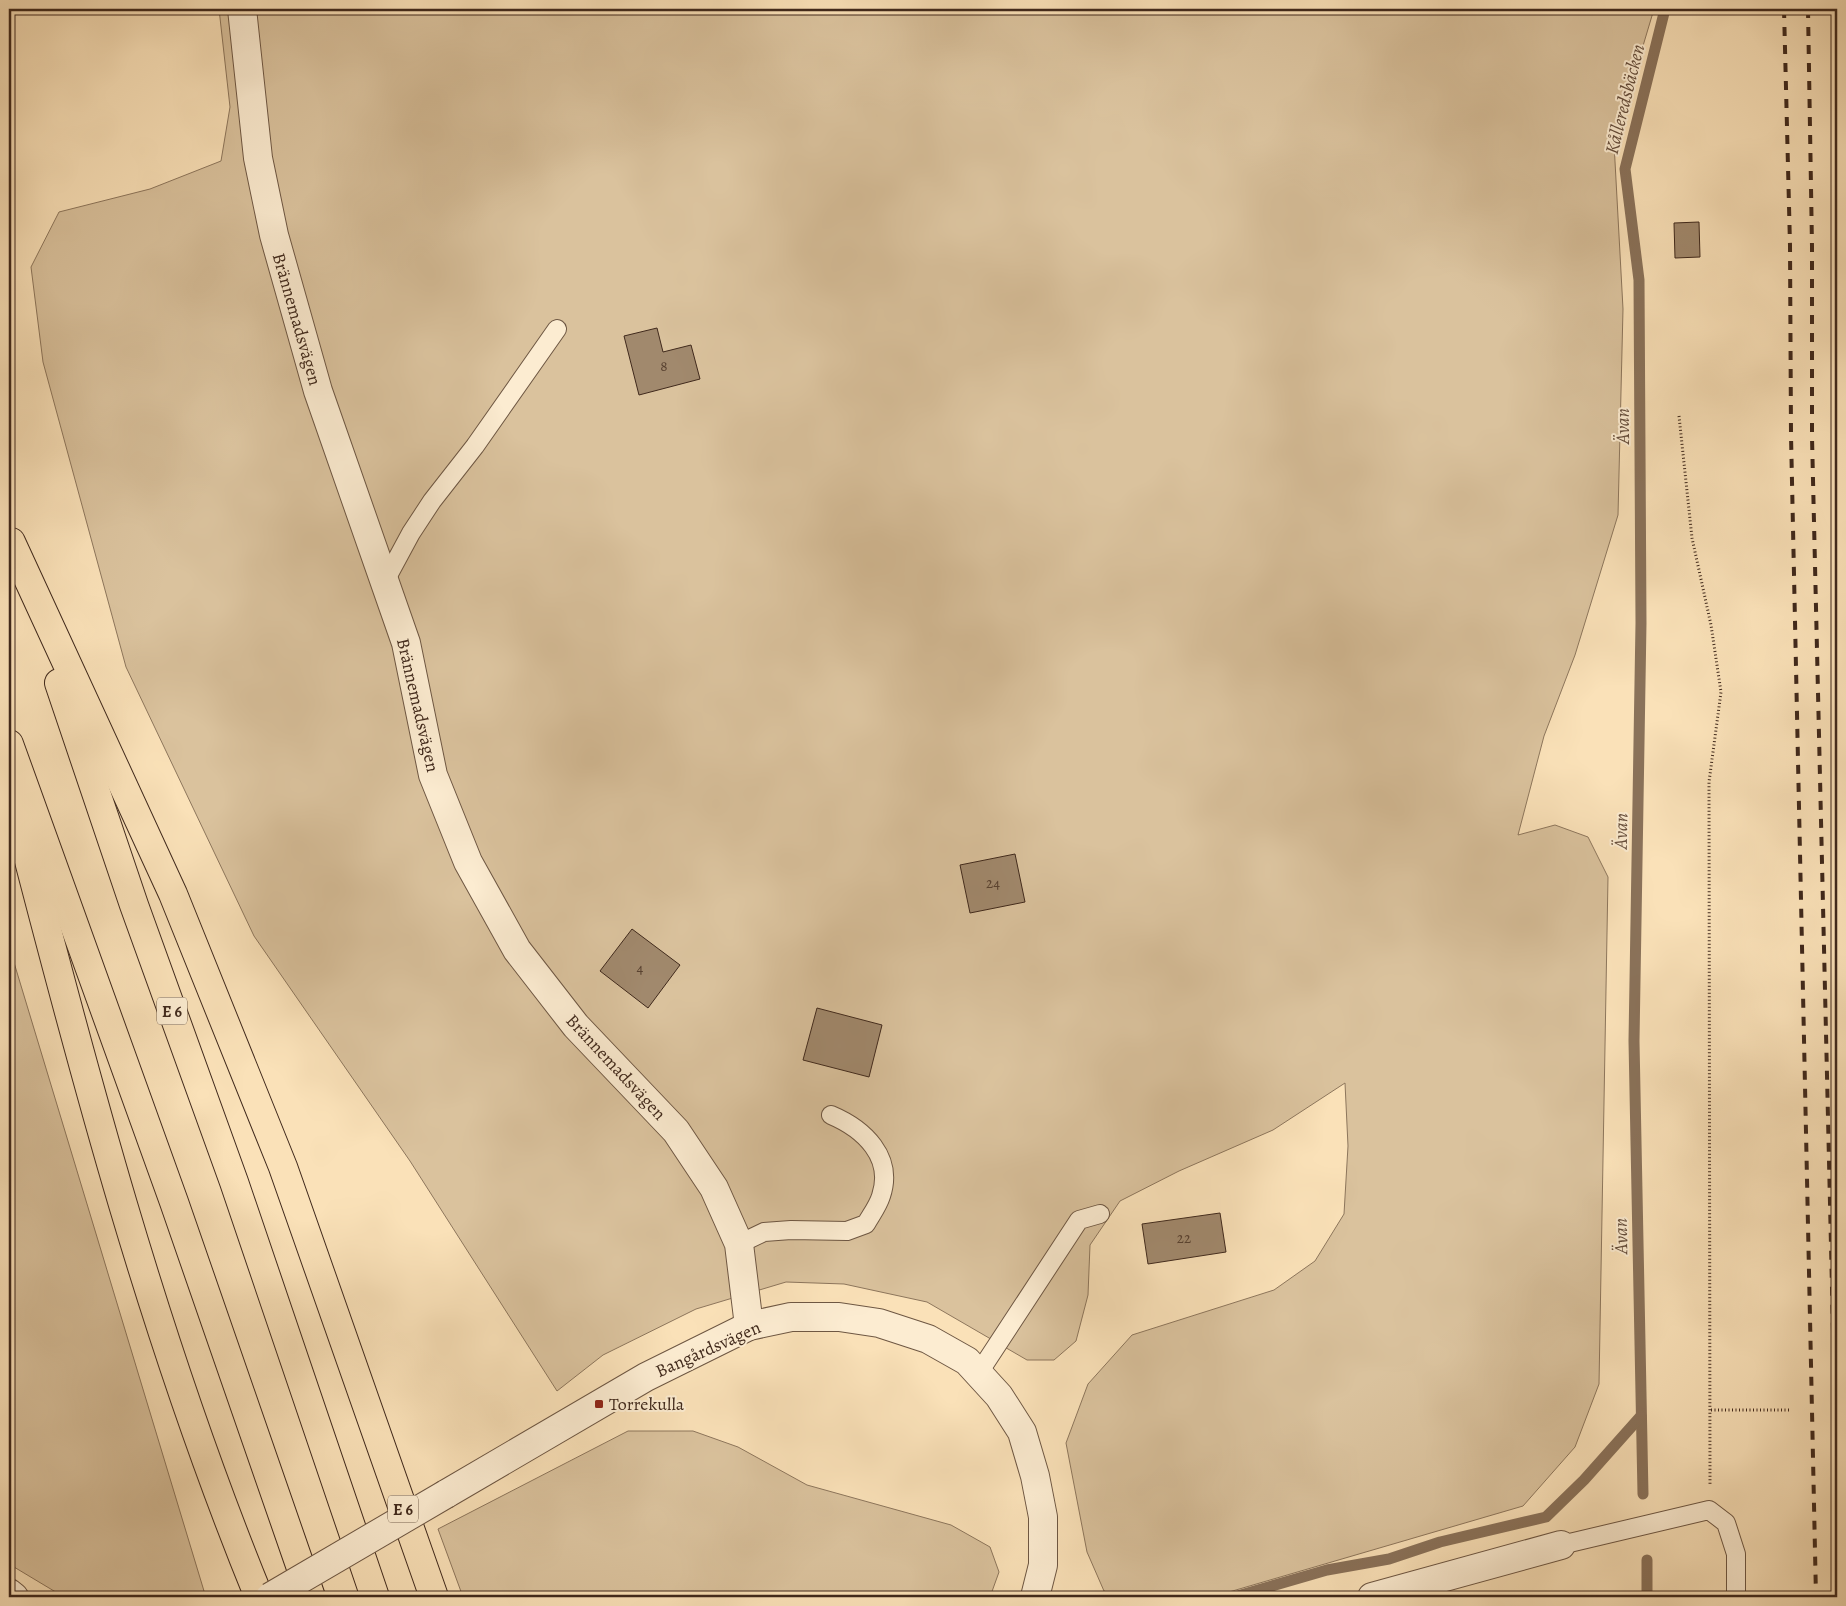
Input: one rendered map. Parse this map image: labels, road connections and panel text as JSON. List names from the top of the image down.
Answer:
{
  "streets": {
    "highway": ["E 6"],
    "street": ["Brännemadsvägen", "Bangårdsvägen"]
  },
  "crossings": [
    ["Brännemadsvägen", "Bangårdsvägen"]
  ],
  "water": ["Kålleredsbäcken", "Ävan"],
  "places": {
    "transit": ["Torrekulla"]
  },
  "house_numbers": [
    "8",
    "24",
    "4",
    "22"
  ]
}
